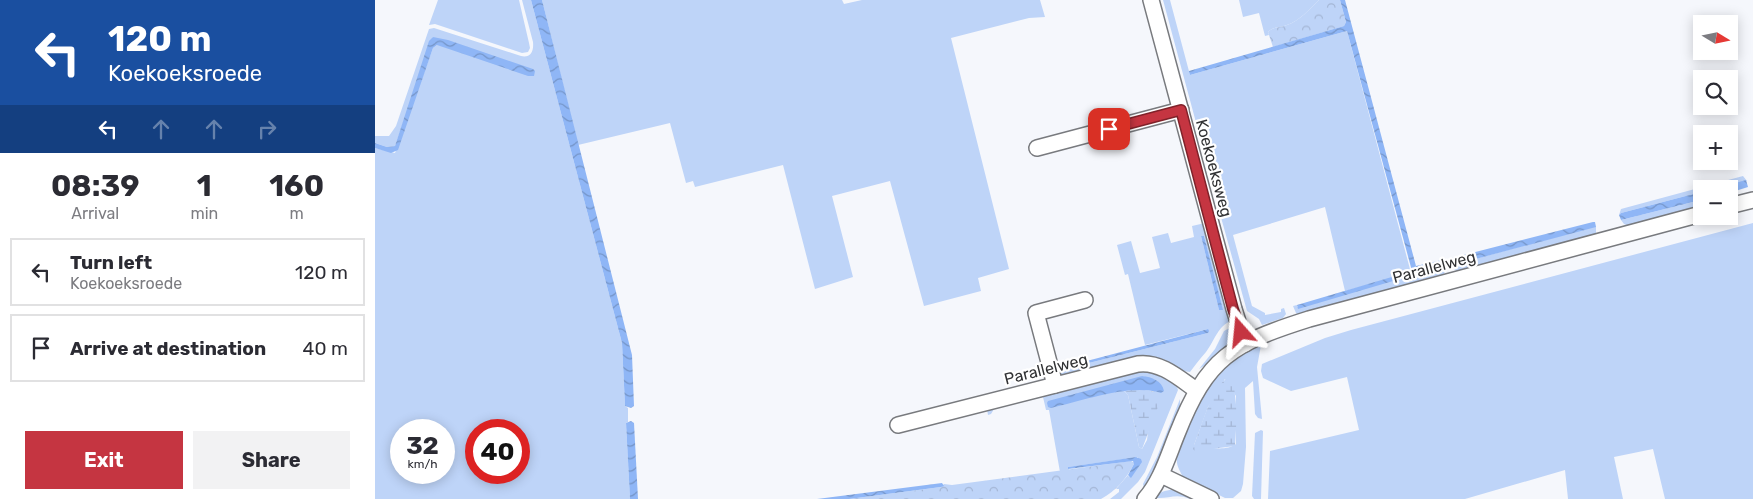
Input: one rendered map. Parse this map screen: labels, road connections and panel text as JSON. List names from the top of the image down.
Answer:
{
  "streets": {
    "street": ["Koekoeksweg", "Parallelweg"]
  },
  "crossings": [
    ["Koekoeksweg", "Parallelweg"]
  ],
  "north": "right",
  "page": {
    "turn": ["120 m", "Koekoeksroede"],
    "map_buttons": ["+", "−"],
    "eta": [
      "08:39",
      "Arrival",
      "1",
      "min",
      "160",
      "m"
    ],
    "list": [
      {
        "name": "Turn left",
        "note": "Koekoeksroede",
        "value": "120 m"
      },
      {
        "name": "Arrive at destination",
        "value": "40 m"
      }
    ],
    "speed": "32 km/h",
    "limit": "40",
    "buttons": ["Exit", "Share"]
  }
}
